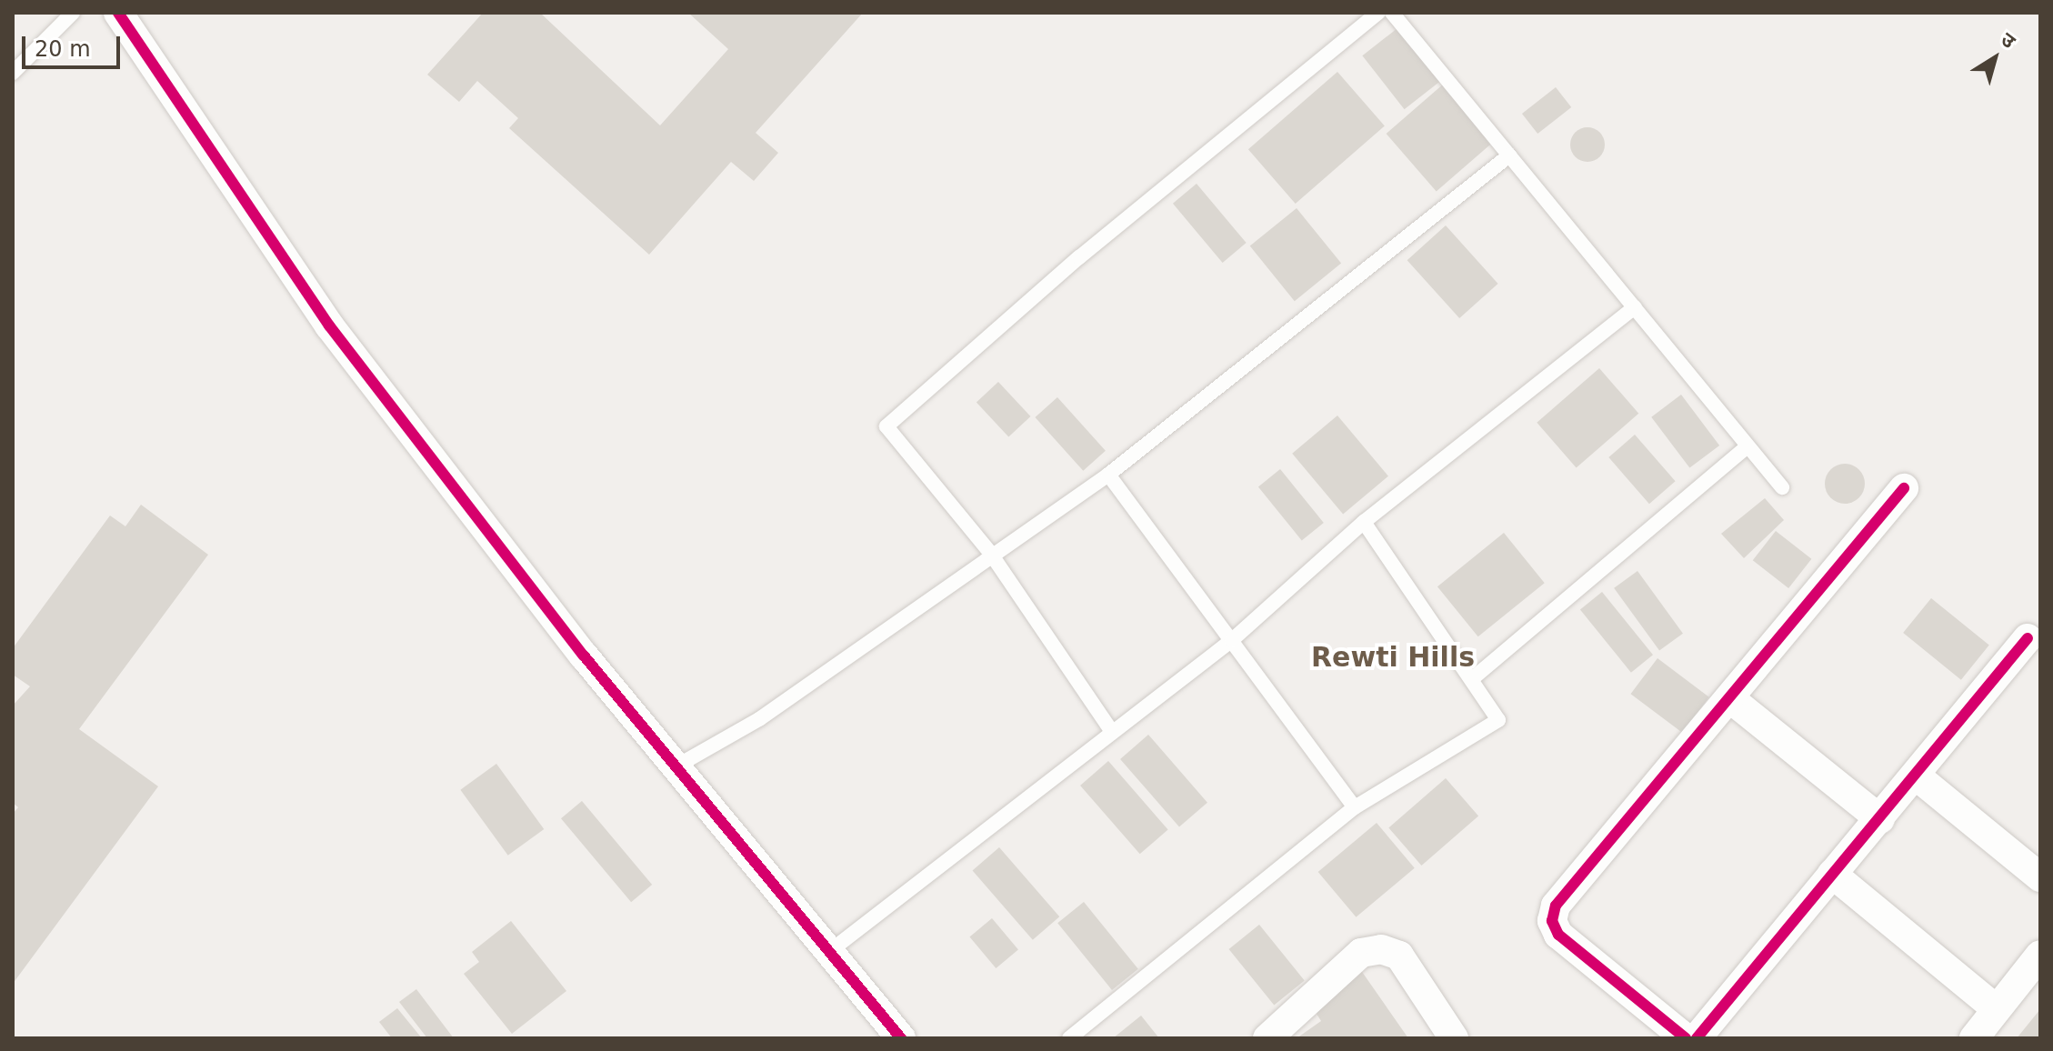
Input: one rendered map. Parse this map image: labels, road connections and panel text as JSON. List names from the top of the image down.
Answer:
{
  "districts": ["Rewti Hills"],
  "scale_bar": "20 m",
  "north": "top right"
}
